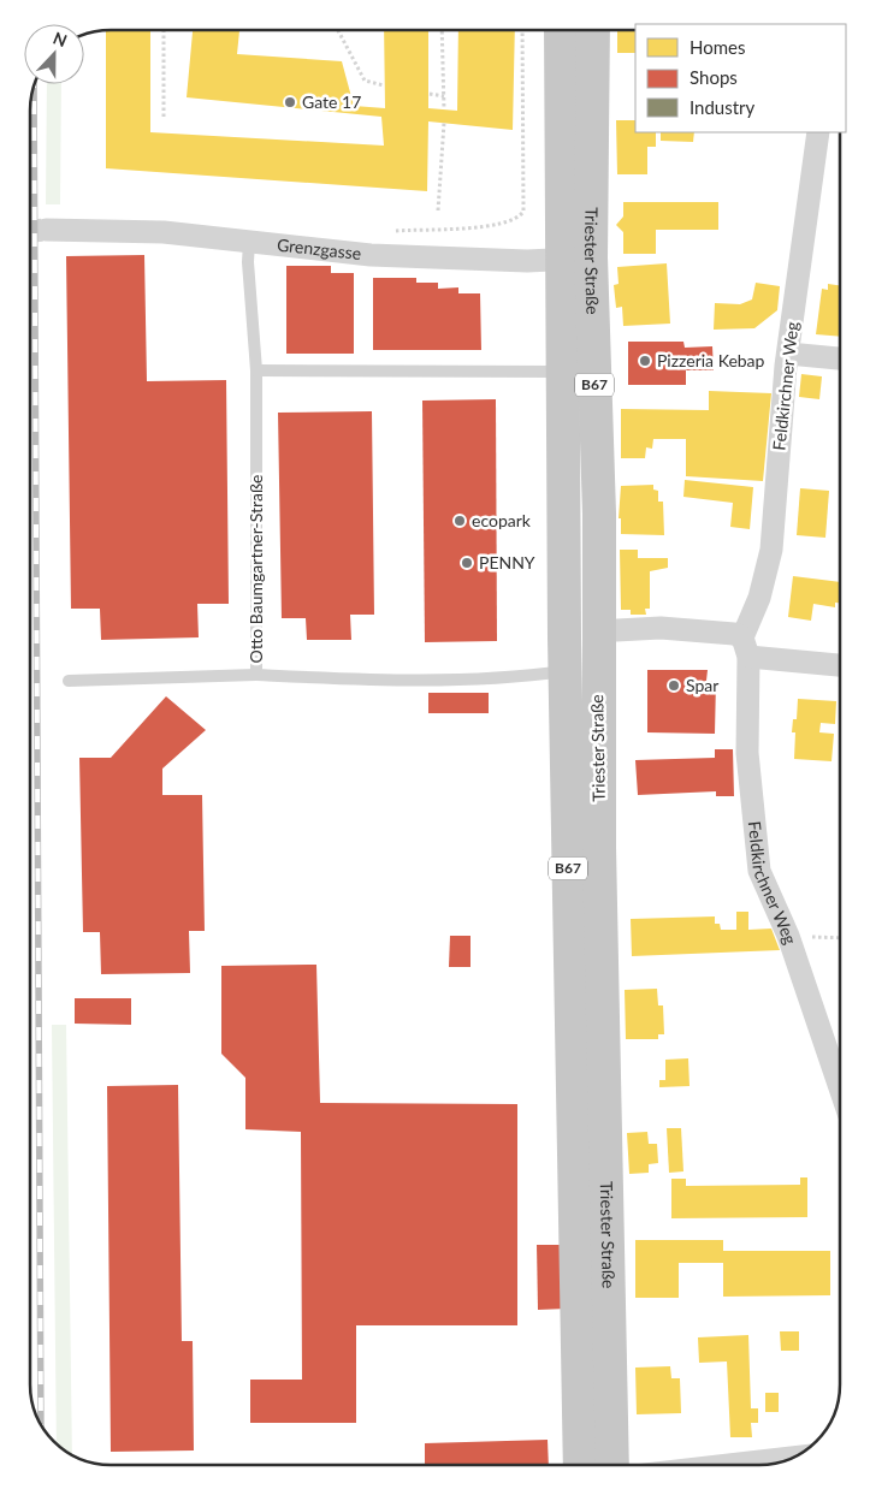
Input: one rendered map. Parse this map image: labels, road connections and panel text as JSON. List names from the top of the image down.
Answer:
{
  "streets": {
    "main road": ["Triester Straße", "B67"],
    "street": ["Grenzgasse", "Feldkirchner Weg"],
    "lane": ["Otto Baumgartner-Straße"]
  },
  "crossings": [
    ["Grenzgasse", "Triester Straße"],
    ["Grenzgasse", "Otto Baumgartner-Straße"],
    ["Triester Straße", "Otto Baumgartner-Straße"]
  ],
  "places": [
    "Gate 17",
    "Pizzeria Kebap",
    "ecopark",
    "PENNY",
    "Spar"
  ],
  "legend": ["Homes", "Shops", "Industry"],
  "north": "top"
}
